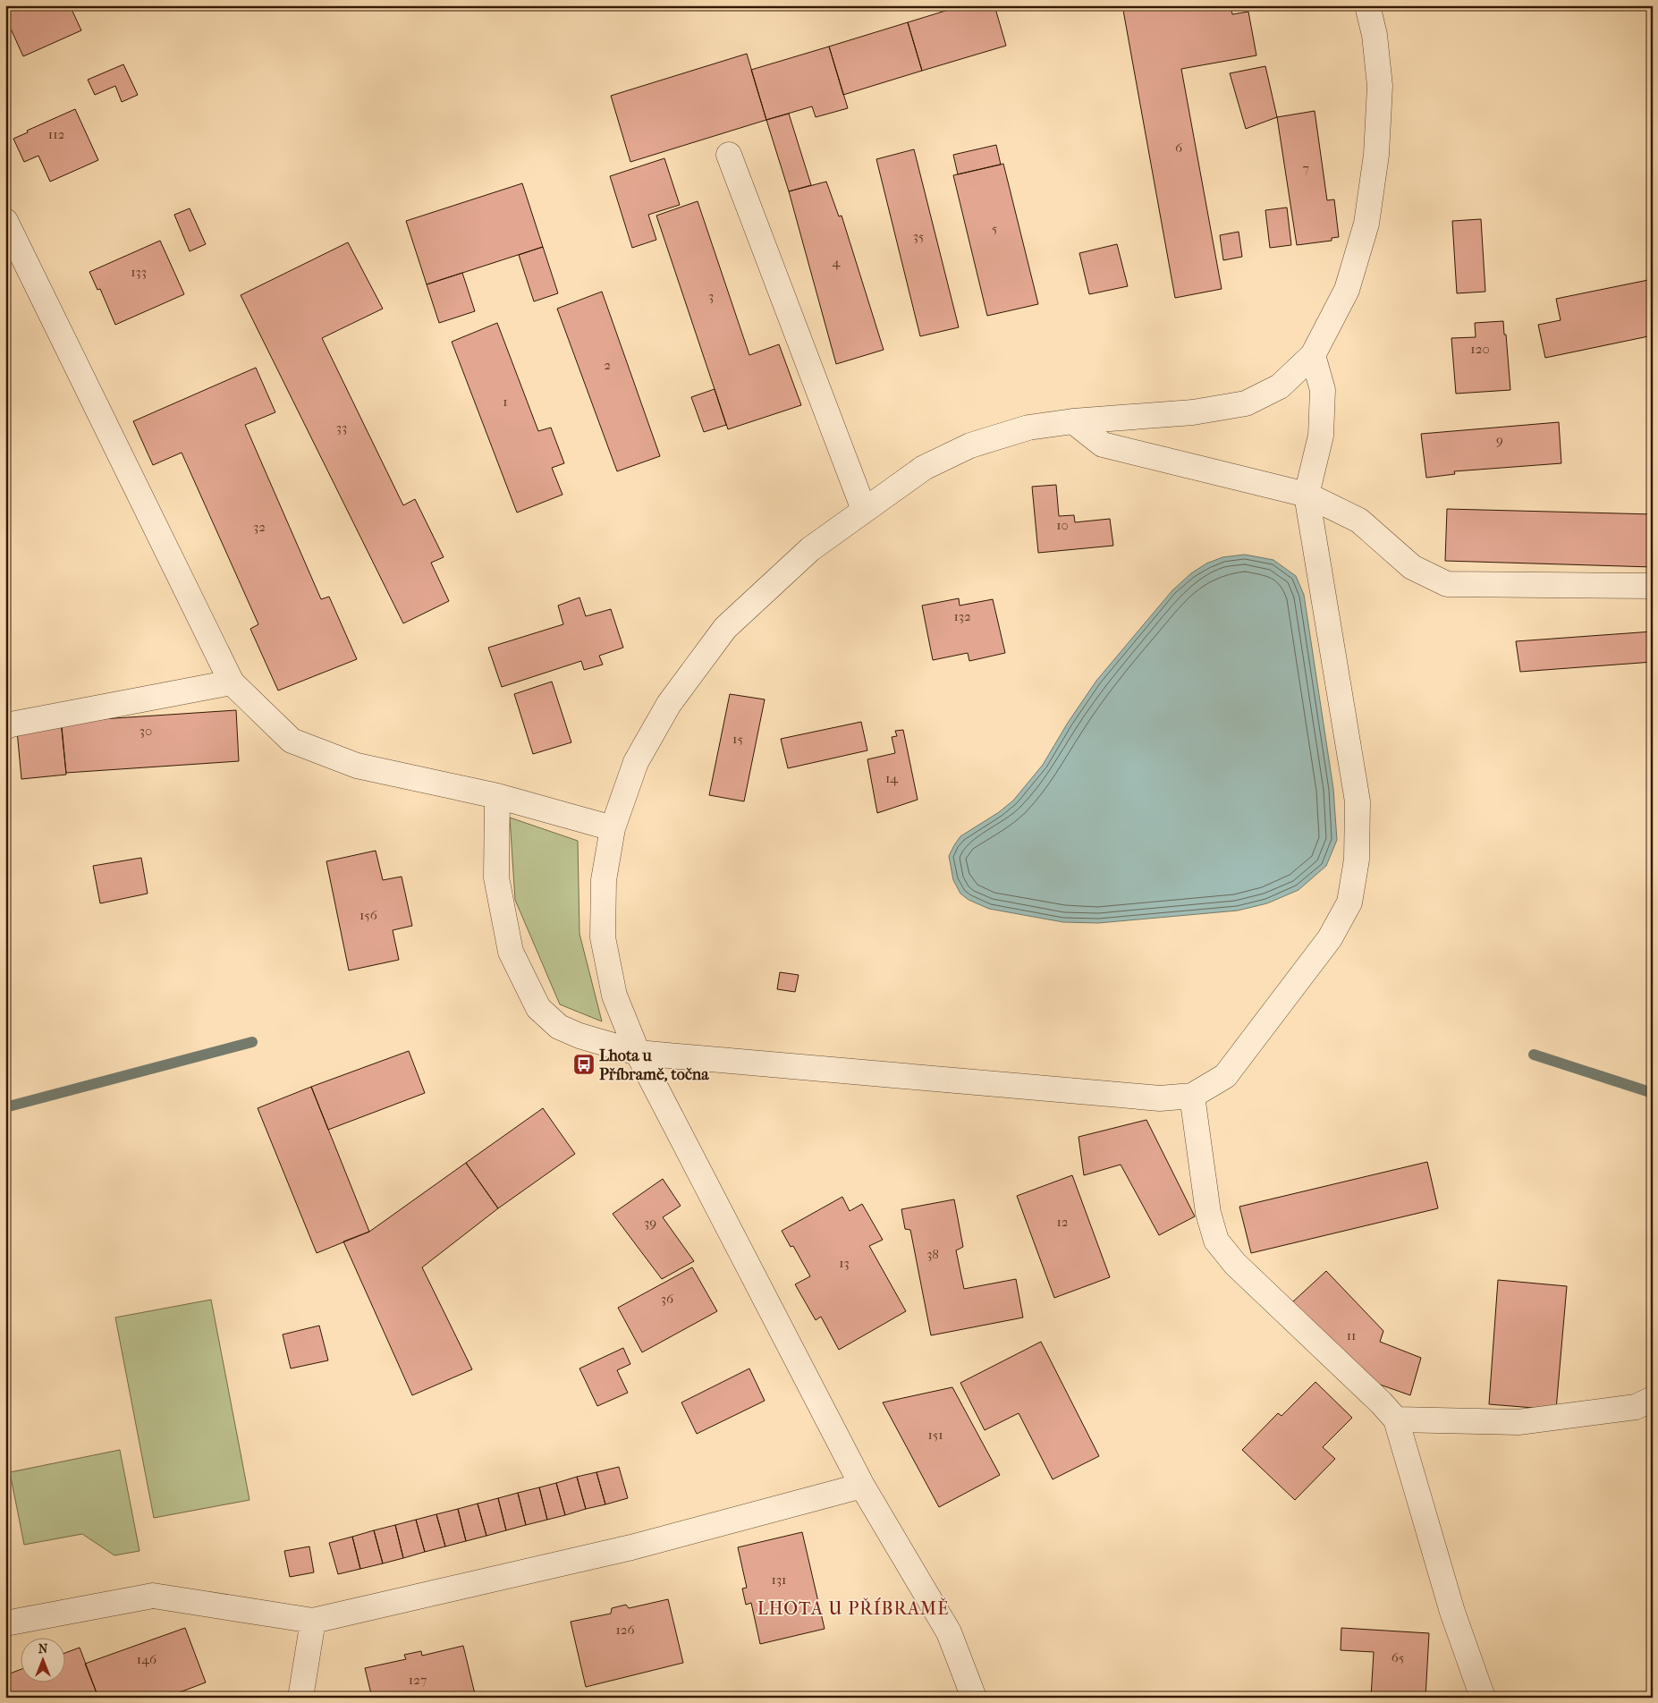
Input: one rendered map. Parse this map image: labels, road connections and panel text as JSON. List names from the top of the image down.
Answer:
{
  "districts": ["LHOTA U PŘÍBRAMĚ"],
  "places": {
    "bus stop": ["Lhota u Příbramě, točna"]
  },
  "house_numbers": [
    "112",
    "6",
    "7",
    "5",
    "35",
    "4",
    "133",
    "3",
    "120",
    "2",
    "1",
    "33",
    "9",
    "10",
    "32",
    "132",
    "30",
    "15",
    "14",
    "156",
    "12",
    "39",
    "38",
    "13",
    "36",
    "11",
    "151",
    "131",
    "126",
    "65",
    "146",
    "127"
  ],
  "north": "top"
}
